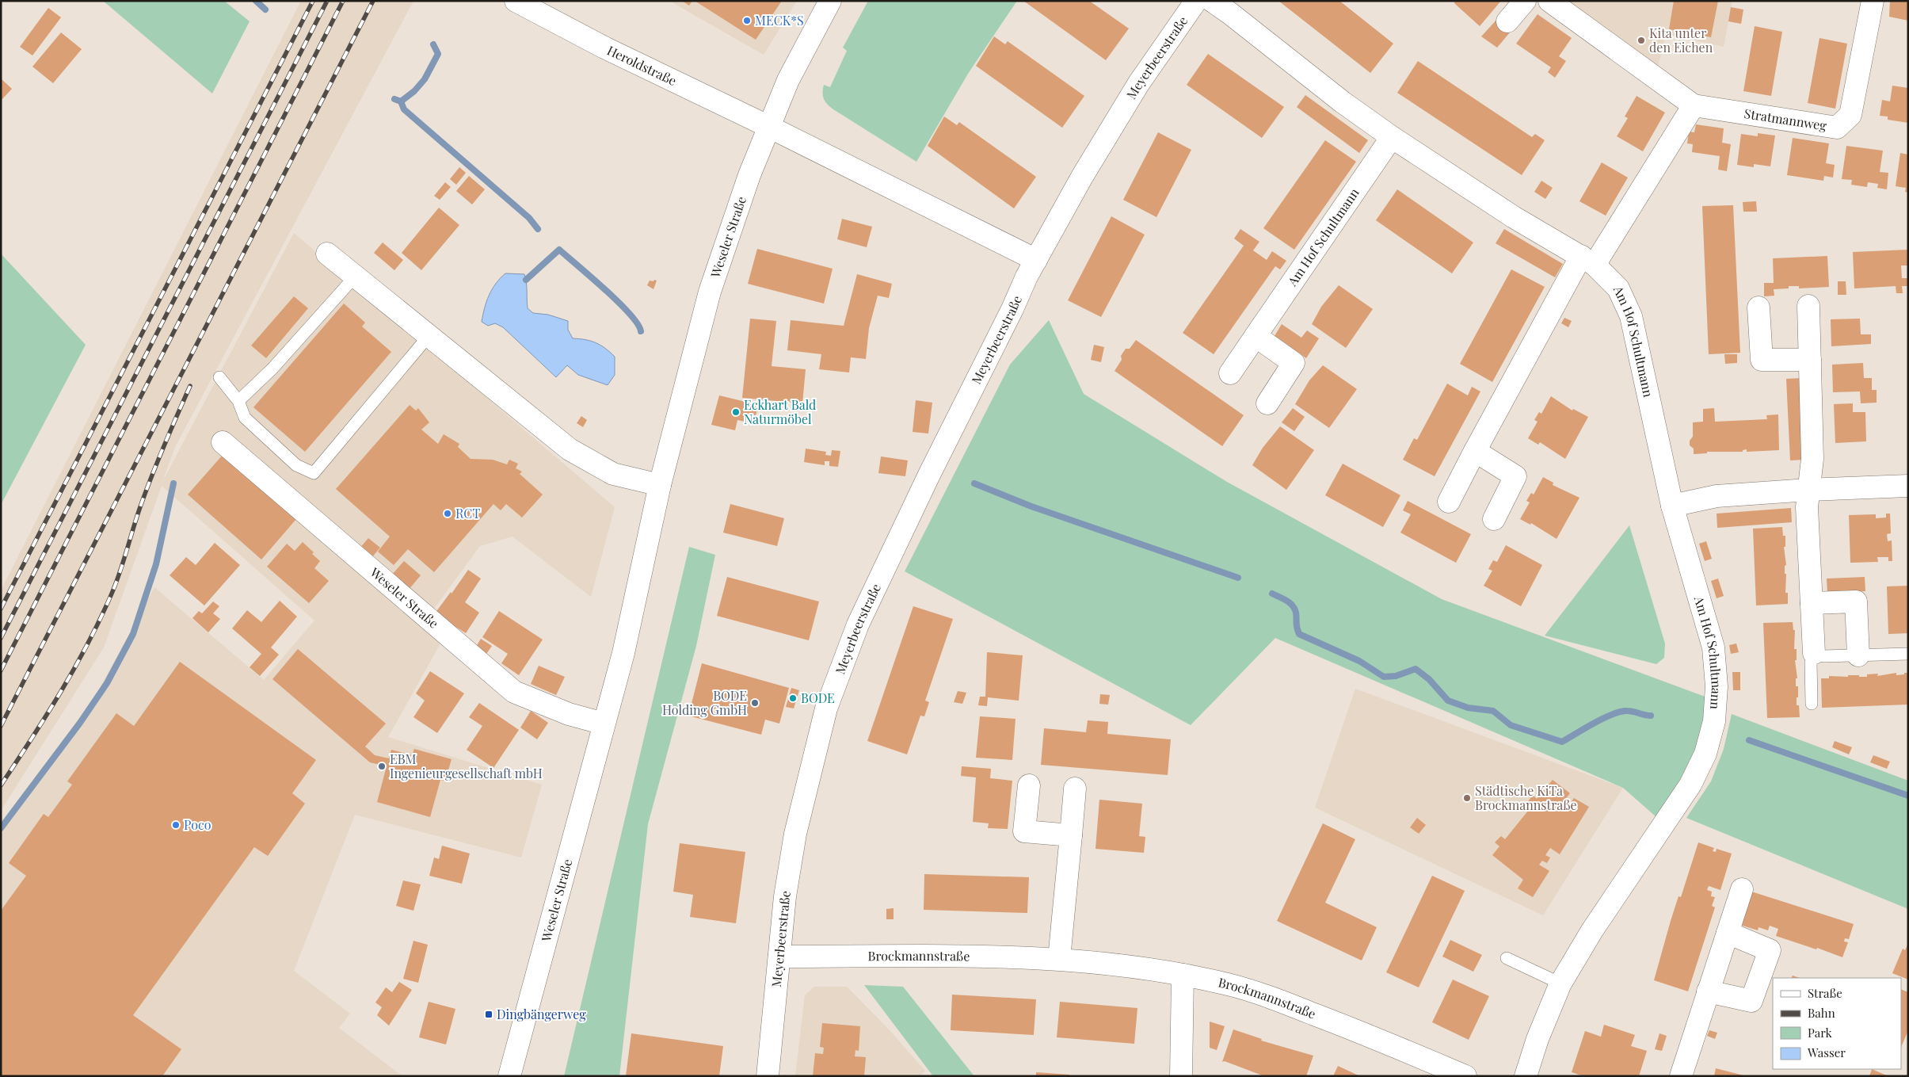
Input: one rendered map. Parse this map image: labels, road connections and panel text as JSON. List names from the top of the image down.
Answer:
{
  "streets": {
    "street": [
      "Meyerbeerstraße",
      "Heroldstraße",
      "Stratmannweg",
      "Weseler Straße",
      "Am Hof Schultmann",
      "Brockmannstraße"
    ]
  },
  "crossings": [
    ["Meyerbeerstraße", "Brockmannstraße"],
    ["Heroldstraße", "Weseler Straße"]
  ],
  "places": {
    "other": [
      "MECK*S",
      "Kita unter den Eichen",
      "Eckhart Bald Naturmöbel",
      "RCT",
      "BODE",
      "BODE Holding GmbH",
      "EBM Ingenieurgesellschaft mbH",
      "Städtische KiTa Brockmannstraße",
      "Poco"
    ],
    "transit": ["Dingbängerweg"]
  },
  "legend": [
    "Straße",
    "Bahn",
    "Park",
    "Wasser"
  ]
}
